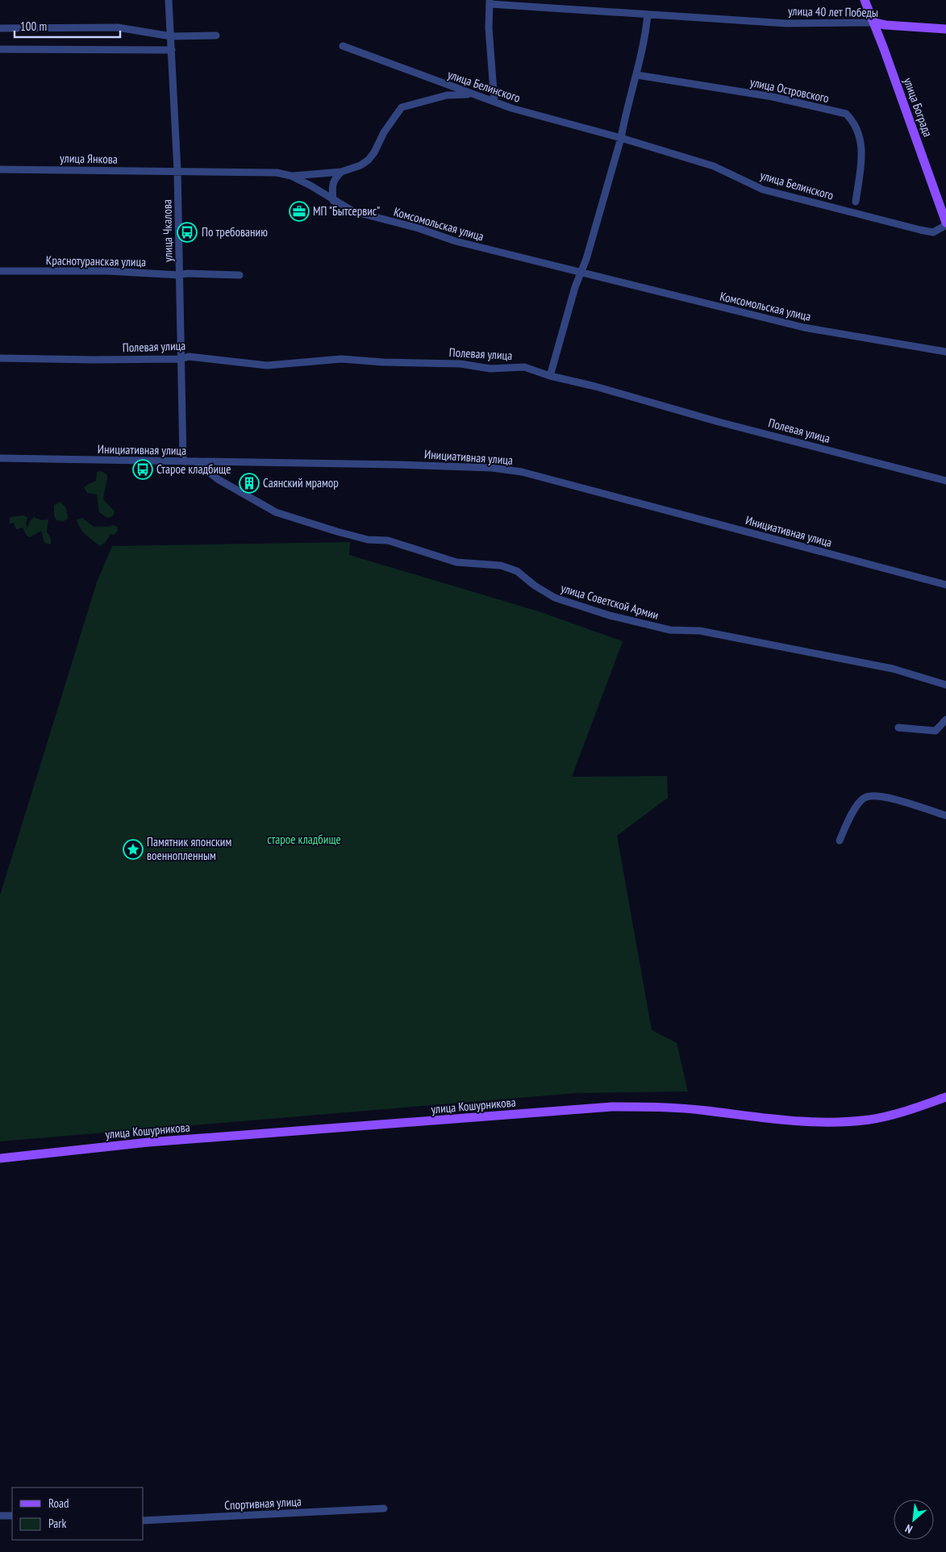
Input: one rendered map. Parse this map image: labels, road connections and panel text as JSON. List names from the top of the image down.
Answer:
{
  "streets": {
    "main road": ["улица 40 лет Победы", "улица Бограда", "улица Кошурникова"],
    "street": [
      "улица Белинского",
      "улица Островского",
      "улица Янкова",
      "Комсомольская улица",
      "улица Чкалова",
      "Краснотуранская улица",
      "Полевая улица",
      "Инициативная улица",
      "улица Советской Армии",
      "Спортивная улица"
    ]
  },
  "crossings": [
    ["улица 40 лет Победы", "улица Бограда"],
    ["улица Белинского", "улица Бограда"],
    ["улица Янкова", "Комсомольская улица"],
    ["улица Янкова", "улица Чкалова"],
    ["Комсомольская улица", "улица Чкалова"],
    ["улица Чкалова", "Краснотуранская улица"],
    ["улица Чкалова", "Полевая улица"],
    ["улица Чкалова", "Инициативная улица"],
    ["Инициативная улица", "улица Советской Армии"]
  ],
  "parks": ["старое кладбище"],
  "places": {
    "office": ["МП \"Бытсервис\""],
    "bus stop": ["По требованию", "Старое кладбище"],
    "building": ["Саянский мрамор"],
    "place": ["Памятник японским военнопленным"]
  },
  "legend": ["Road", "Park"],
  "scale_bar": "100 m",
  "north": "bottom left"
}
